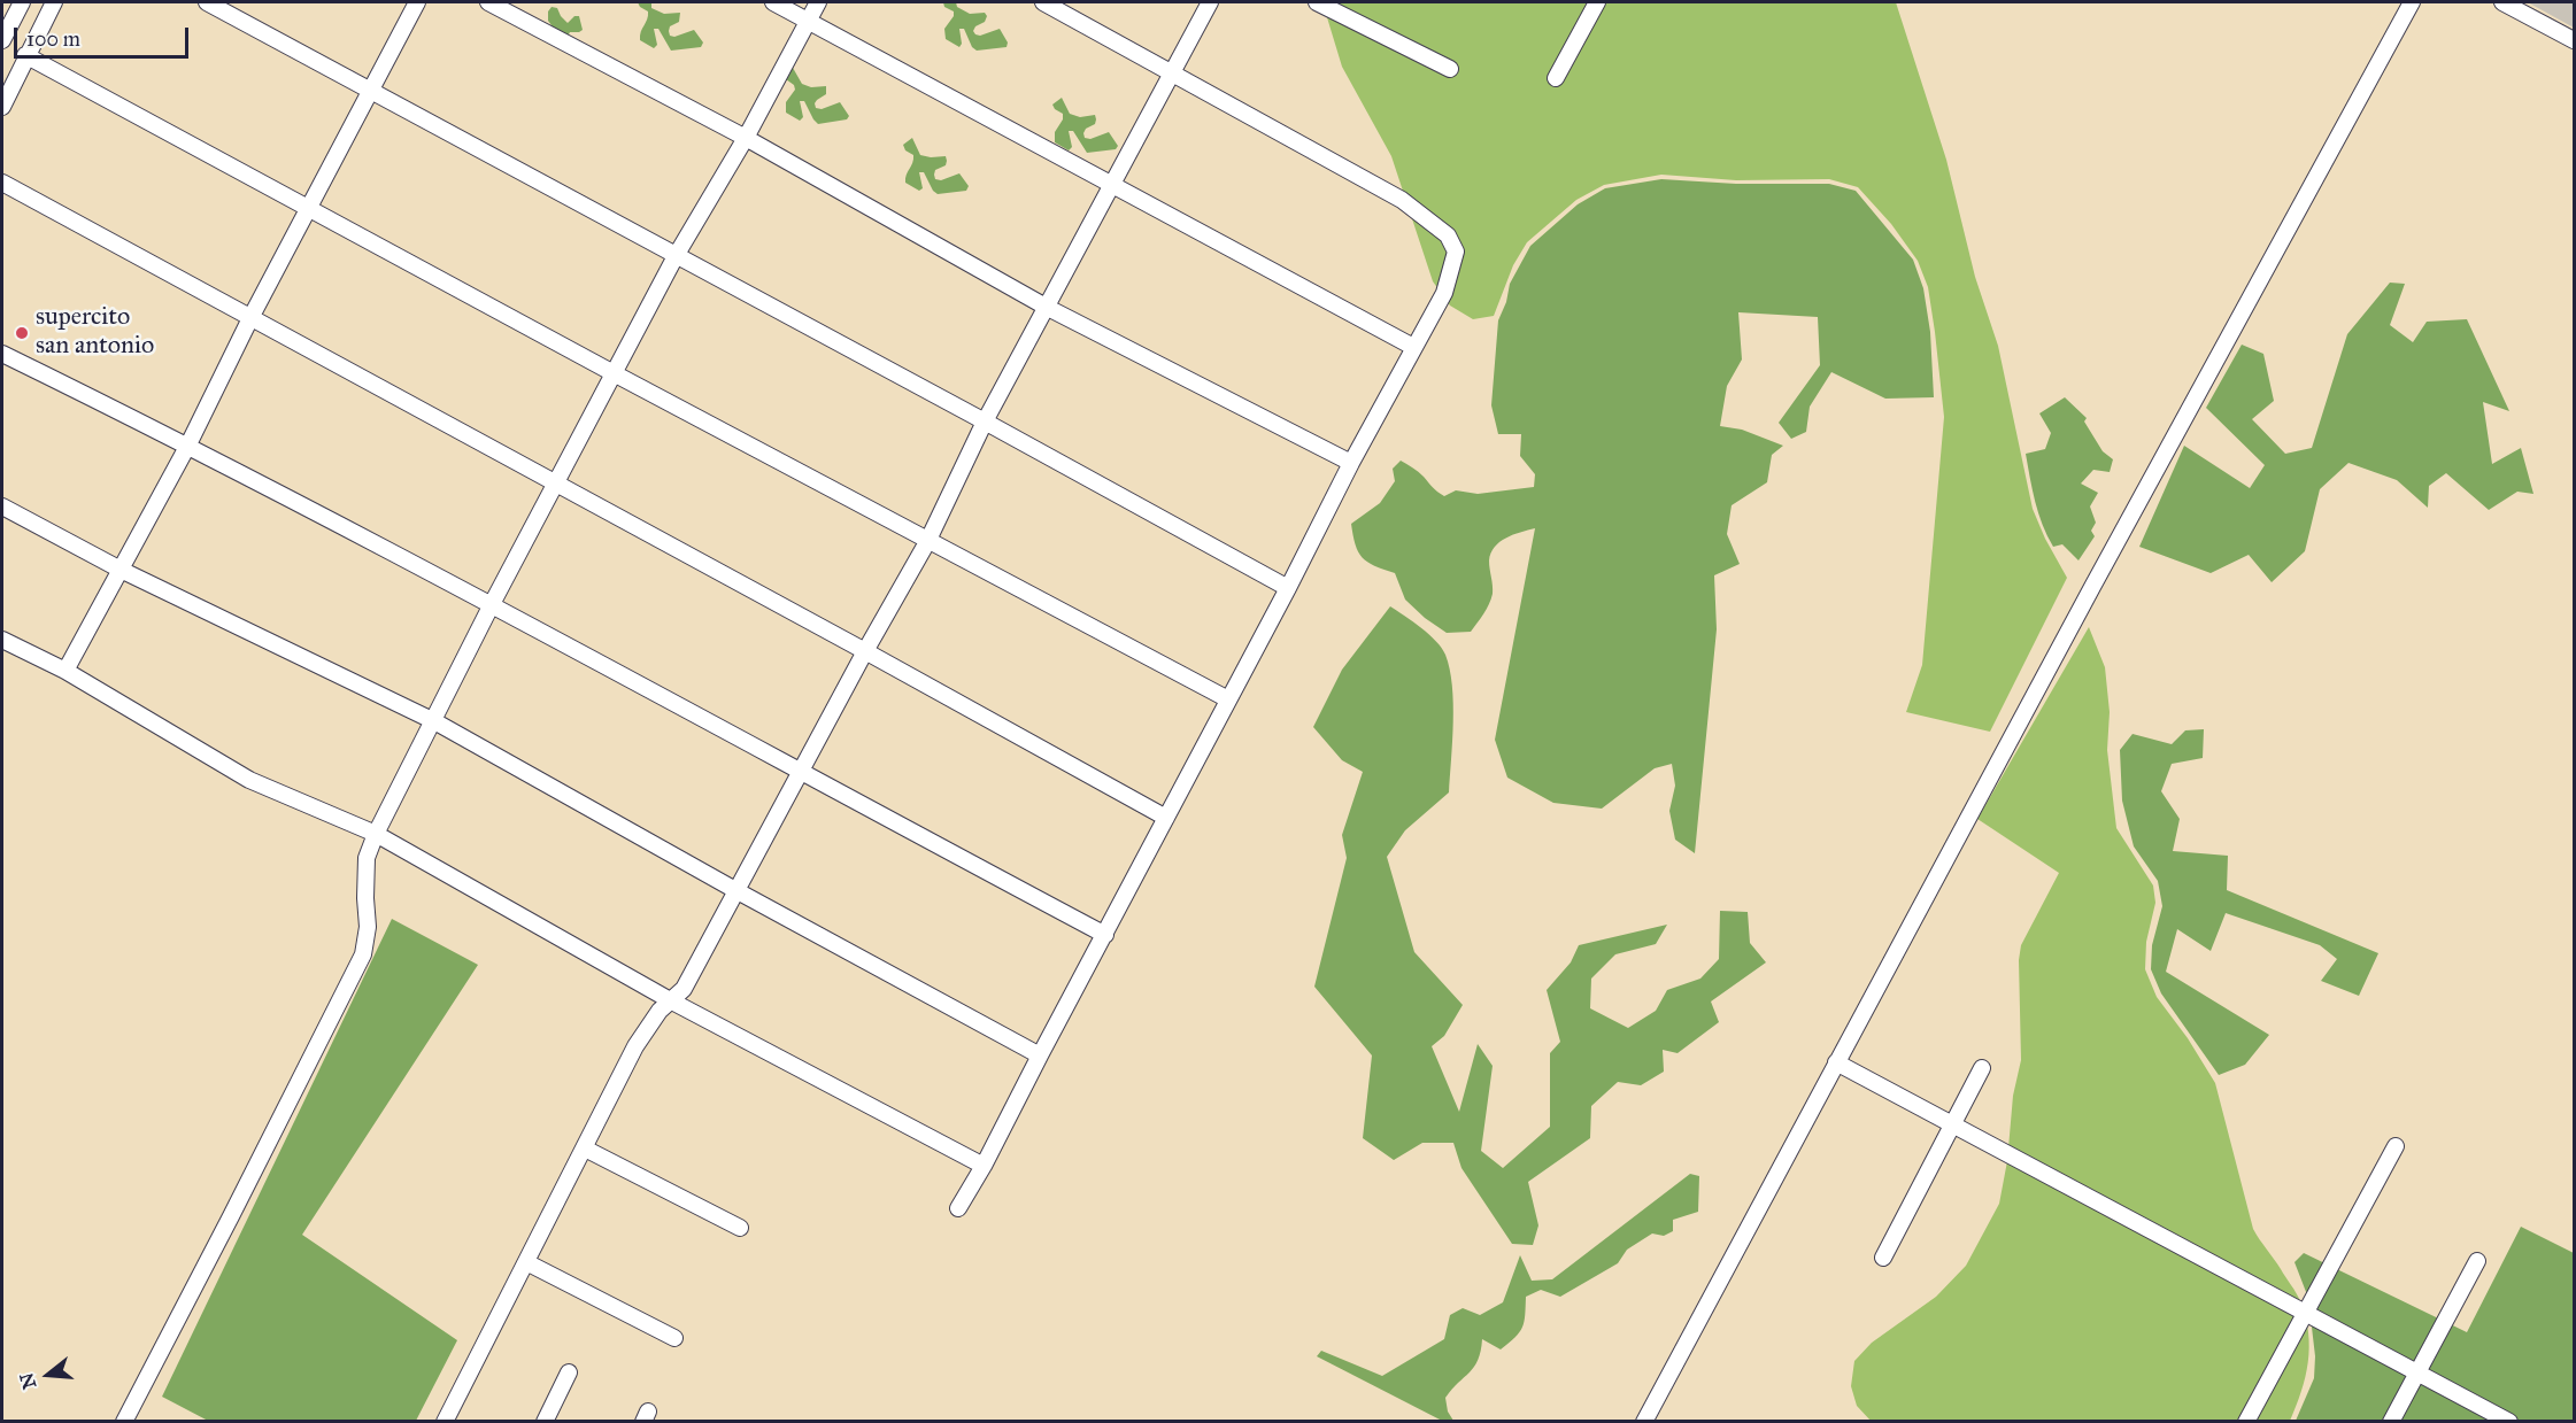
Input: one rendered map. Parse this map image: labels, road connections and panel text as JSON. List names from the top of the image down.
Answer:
{
  "places": ["supercito san antonio"],
  "scale_bar": "100 m",
  "north": "left"
}
